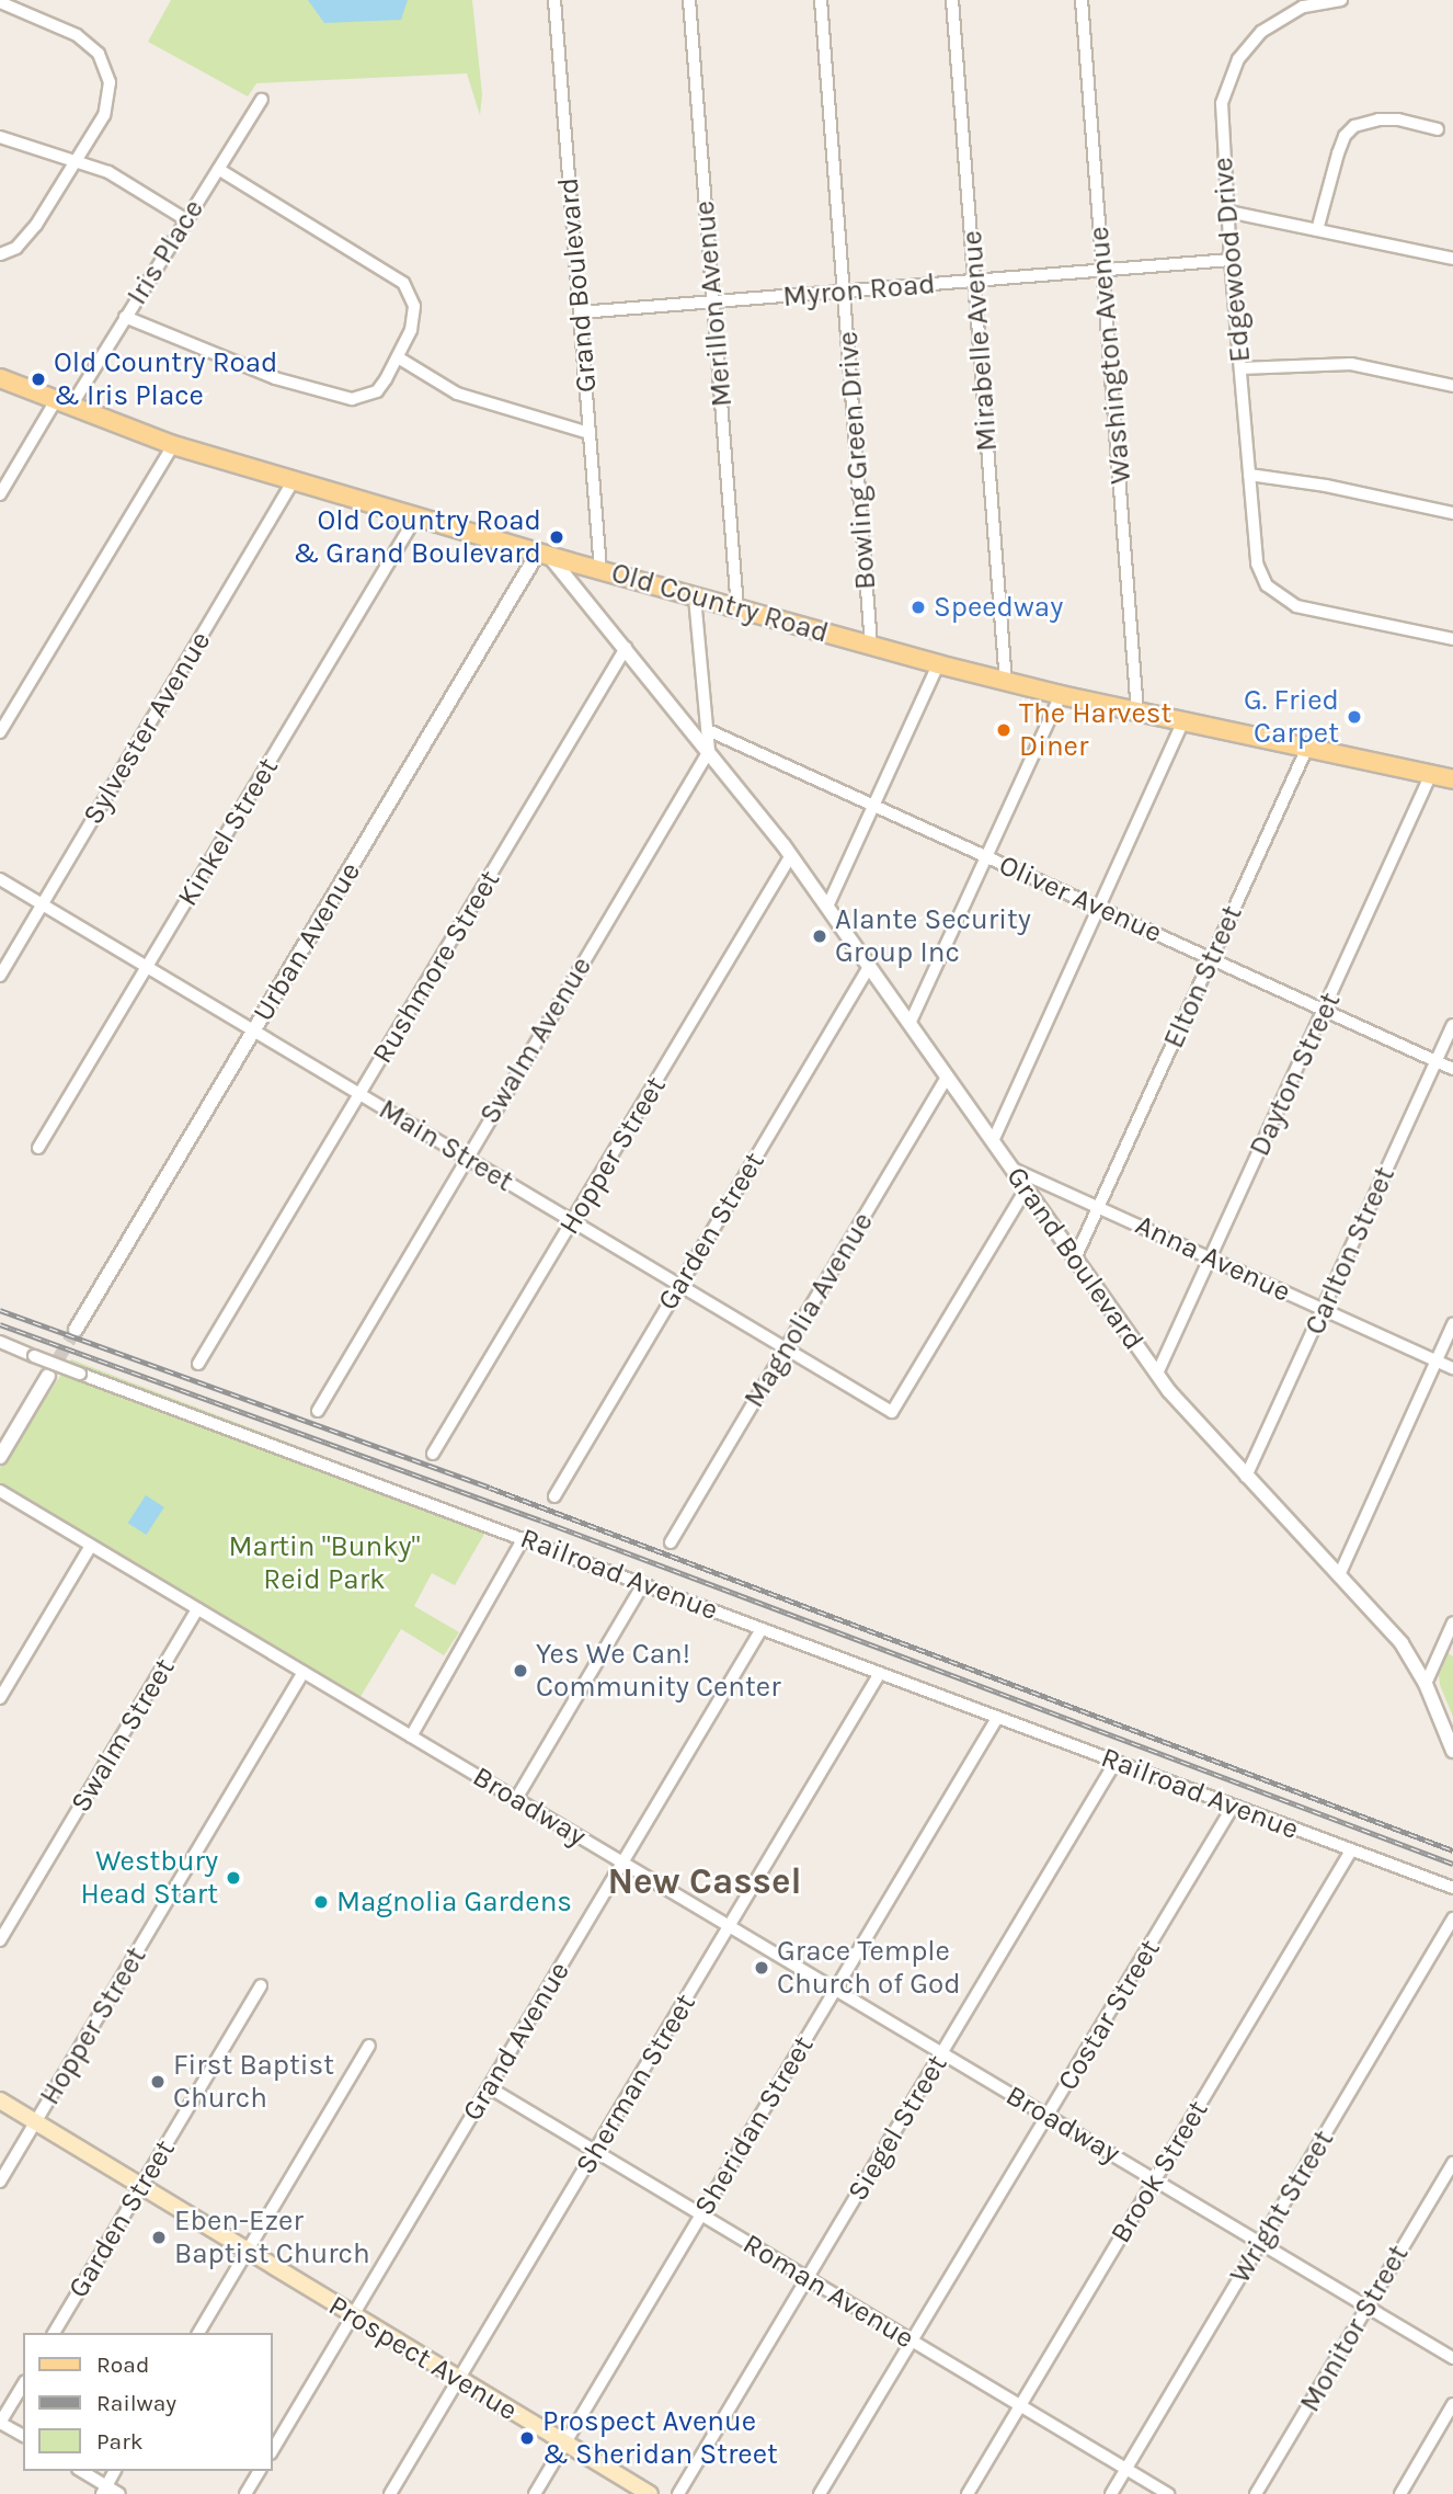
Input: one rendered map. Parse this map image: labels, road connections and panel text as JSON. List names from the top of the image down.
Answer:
{
  "streets": {
    "main road": ["Old Country Road", "Prospect Avenue"],
    "street": [
      "Iris Place",
      "Edgewood Drive",
      "Grand Boulevard",
      "Myron Road",
      "Merillon Avenue",
      "Mirabelle Avenue",
      "Washington Avenue",
      "Bowling Green Drive",
      "Sylvester Avenue",
      "Kinkel Street",
      "Oliver Avenue",
      "Urban Avenue",
      "Rushmore Street",
      "Elton Street",
      "Swalm Avenue",
      "Dayton Street",
      "Main Street",
      "Hopper Street",
      "Garden Street",
      "Carlton Street",
      "Anna Avenue",
      "Magnolia Avenue",
      "Railroad Avenue",
      "Swalm Street",
      "Broadway",
      "Costar Street",
      "Grand Avenue",
      "Sherman Street",
      "Sheridan Street",
      "Siegel Street",
      "Brook Street",
      "Wright Street",
      "Roman Avenue",
      "Monitor Street"
    ]
  },
  "crossings": [
    ["Iris Place", "Old Country Road"],
    ["Edgewood Drive", "Myron Road"],
    ["Grand Boulevard", "Myron Road"],
    ["Grand Boulevard", "Old Country Road"],
    ["Grand Boulevard", "Urban Avenue"],
    ["Grand Boulevard", "Rushmore Street"],
    ["Grand Boulevard", "Swalm Avenue"],
    ["Grand Boulevard", "Dayton Street"],
    ["Grand Boulevard", "Main Street"],
    ["Grand Boulevard", "Hopper Street"],
    ["Grand Boulevard", "Garden Street"],
    ["Grand Boulevard", "Carlton Street"],
    ["Grand Boulevard", "Anna Avenue"],
    ["Grand Boulevard", "Magnolia Avenue"],
    ["Myron Road", "Merillon Avenue"],
    ["Myron Road", "Mirabelle Avenue"],
    ["Myron Road", "Washington Avenue"],
    ["Myron Road", "Bowling Green Drive"],
    ["Merillon Avenue", "Old Country Road"],
    ["Mirabelle Avenue", "Old Country Road"],
    ["Washington Avenue", "Old Country Road"],
    ["Bowling Green Drive", "Old Country Road"],
    ["Old Country Road", "Sylvester Avenue"],
    ["Old Country Road", "Kinkel Street"],
    ["Old Country Road", "Urban Avenue"],
    ["Old Country Road", "Elton Street"],
    ["Old Country Road", "Dayton Street"],
    ["Sylvester Avenue", "Main Street"],
    ["Kinkel Street", "Main Street"],
    ["Oliver Avenue", "Elton Street"],
    ["Oliver Avenue", "Dayton Street"],
    ["Oliver Avenue", "Carlton Street"],
    ["Urban Avenue", "Main Street"],
    ["Rushmore Street", "Main Street"],
    ["Elton Street", "Anna Avenue"],
    ["Swalm Avenue", "Main Street"],
    ["Dayton Street", "Anna Avenue"],
    ["Main Street", "Hopper Street"],
    ["Main Street", "Garden Street"],
    ["Main Street", "Magnolia Avenue"],
    ["Hopper Street", "Broadway"],
    ["Hopper Street", "Prospect Avenue"],
    ["Garden Street", "Prospect Avenue"],
    ["Carlton Street", "Anna Avenue"],
    ["Railroad Avenue", "Costar Street"],
    ["Railroad Avenue", "Grand Avenue"],
    ["Railroad Avenue", "Sherman Street"],
    ["Railroad Avenue", "Sheridan Street"],
    ["Railroad Avenue", "Siegel Street"],
    ["Railroad Avenue", "Brook Street"],
    ["Swalm Street", "Broadway"],
    ["Broadway", "Costar Street"],
    ["Broadway", "Grand Avenue"],
    ["Broadway", "Sherman Street"],
    ["Broadway", "Sheridan Street"],
    ["Broadway", "Siegel Street"],
    ["Broadway", "Brook Street"],
    ["Broadway", "Wright Street"],
    ["Broadway", "Monitor Street"],
    ["Costar Street", "Roman Avenue"],
    ["Grand Avenue", "Roman Avenue"],
    ["Grand Avenue", "Prospect Avenue"],
    ["Sherman Street", "Roman Avenue"],
    ["Sherman Street", "Prospect Avenue"],
    ["Sheridan Street", "Roman Avenue"],
    ["Sheridan Street", "Prospect Avenue"],
    ["Siegel Street", "Roman Avenue"],
    ["Brook Street", "Roman Avenue"],
    ["Wright Street", "Roman Avenue"]
  ],
  "districts": ["New Cassel"],
  "parks": ["Martin \"Bunky\" Reid Park"],
  "places": [
    "Old Country Road & Iris Place",
    "Old Country Road & Grand Boulevard",
    "Speedway",
    "G. Fried Carpet",
    "The Harvest Diner",
    "Alante Security Group Inc",
    "Yes We Can! Community Center",
    "Westbury Head Start",
    "Magnolia Gardens",
    "Grace Temple Church of God",
    "First Baptist Church",
    "Eben-Ezer Baptist Church",
    "Prospect Avenue & Sheridan Street"
  ],
  "legend": ["Road", "Railway", "Park"]
}
